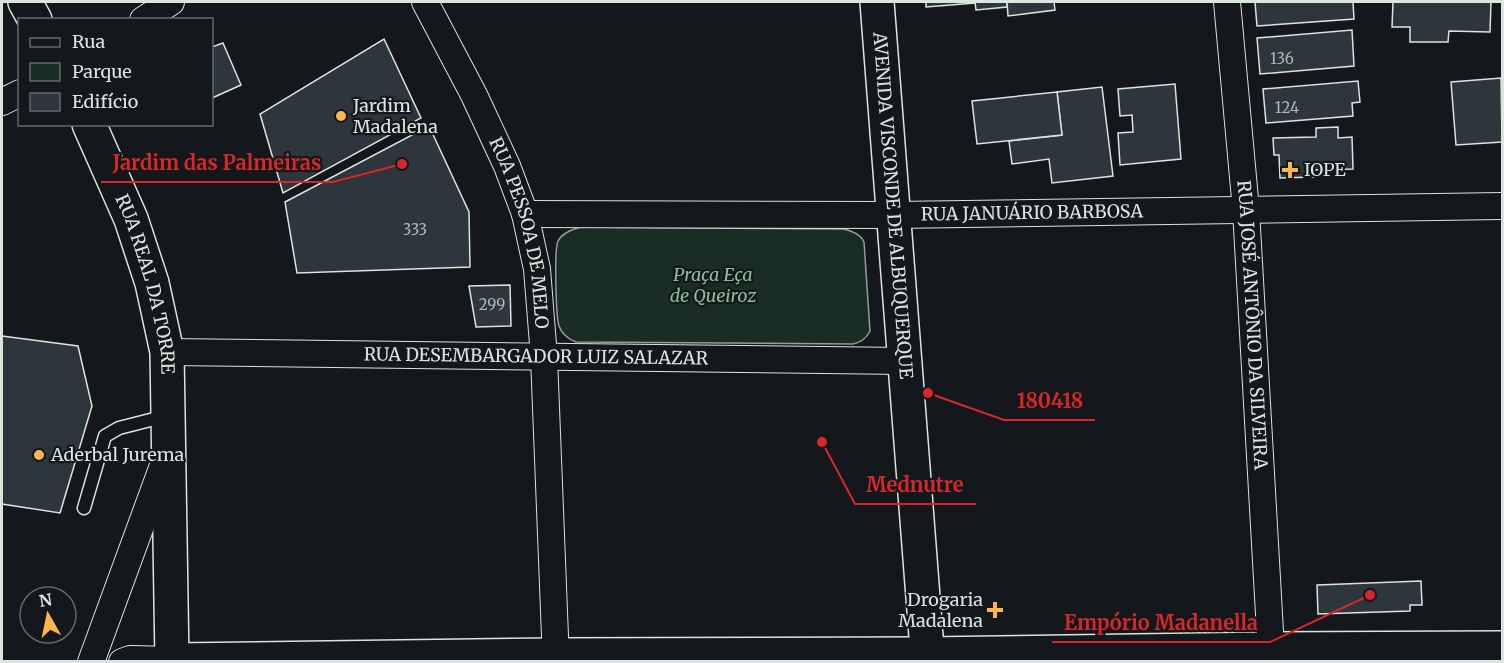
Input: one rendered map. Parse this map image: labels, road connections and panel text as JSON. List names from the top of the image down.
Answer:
{
  "streets": {
    "street": [
      "AVENIDA VISCONDE DE ALBUQUERQUE",
      "RUA JANUÁRIO BARBOSA",
      "RUA PESSOA DE MELO",
      "RUA REAL DA TORRE",
      "RUA JOSÉ ANTÔNIO DA SILVEIRA",
      "RUA DESEMBARGADOR LUIZ SALAZAR"
    ]
  },
  "crossings": [
    ["AVENIDA VISCONDE DE ALBUQUERQUE", "RUA JANUÁRIO BARBOSA"],
    ["AVENIDA VISCONDE DE ALBUQUERQUE", "RUA DESEMBARGADOR LUIZ SALAZAR"],
    ["RUA JANUÁRIO BARBOSA", "RUA PESSOA DE MELO"],
    ["RUA JANUÁRIO BARBOSA", "RUA JOSÉ ANTÔNIO DA SILVEIRA"],
    ["RUA PESSOA DE MELO", "RUA DESEMBARGADOR LUIZ SALAZAR"],
    ["RUA REAL DA TORRE", "RUA DESEMBARGADOR LUIZ SALAZAR"]
  ],
  "parks": ["Praça Eça de Queiroz"],
  "places": {
    "other": [
      "Jardim Madalena",
      "Jardim das Palmeiras",
      "180418",
      "Mednutre",
      "Aderbal Jurema",
      "Empório Madanella"
    ],
    "health": ["IOPE", "Drogaria Madalena"]
  },
  "house_numbers": [
    "136",
    "124",
    "333",
    "299"
  ],
  "legend": ["Rua", "Parque", "Edifício"],
  "north": "top"
}
